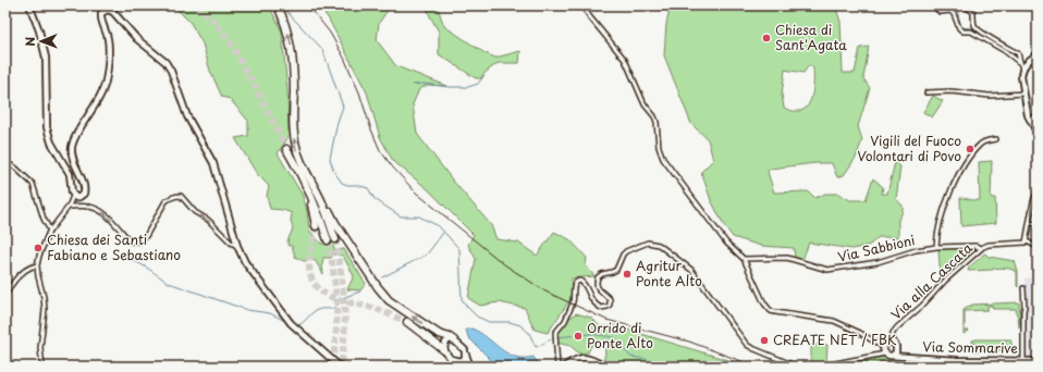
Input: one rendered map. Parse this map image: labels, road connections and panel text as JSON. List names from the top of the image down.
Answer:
{
  "streets": {
    "street": ["Via Sabbioni", "Via alla Cascata", "Via Sommarive"]
  },
  "crossings": [
    ["Via Sabbioni", "Via alla Cascata"],
    ["Via alla Cascata", "Via Sommarive"]
  ],
  "places": [
    "Chiesa di Sant'Agata",
    "Vigili del Fuoco Volontari di Povo",
    "Chiesa dei Santi Fabiano e Sebastiano",
    "Agritur Ponte Alto",
    "Orrido di Ponte Alto",
    "CREATE NET / FBK"
  ],
  "north": "left"
}
